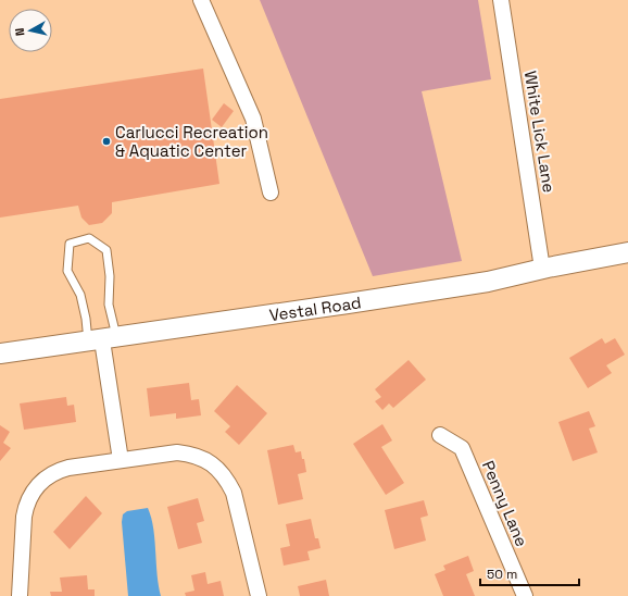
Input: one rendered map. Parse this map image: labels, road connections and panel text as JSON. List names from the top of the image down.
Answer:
{
  "streets": {
    "street": ["White Lick Lane", "Vestal Road", "Penny Lane"]
  },
  "crossings": [
    ["White Lick Lane", "Vestal Road"]
  ],
  "places": ["Carlucci Recreation & Aquatic Center"],
  "scale_bar": "50 m",
  "north": "left"
}
